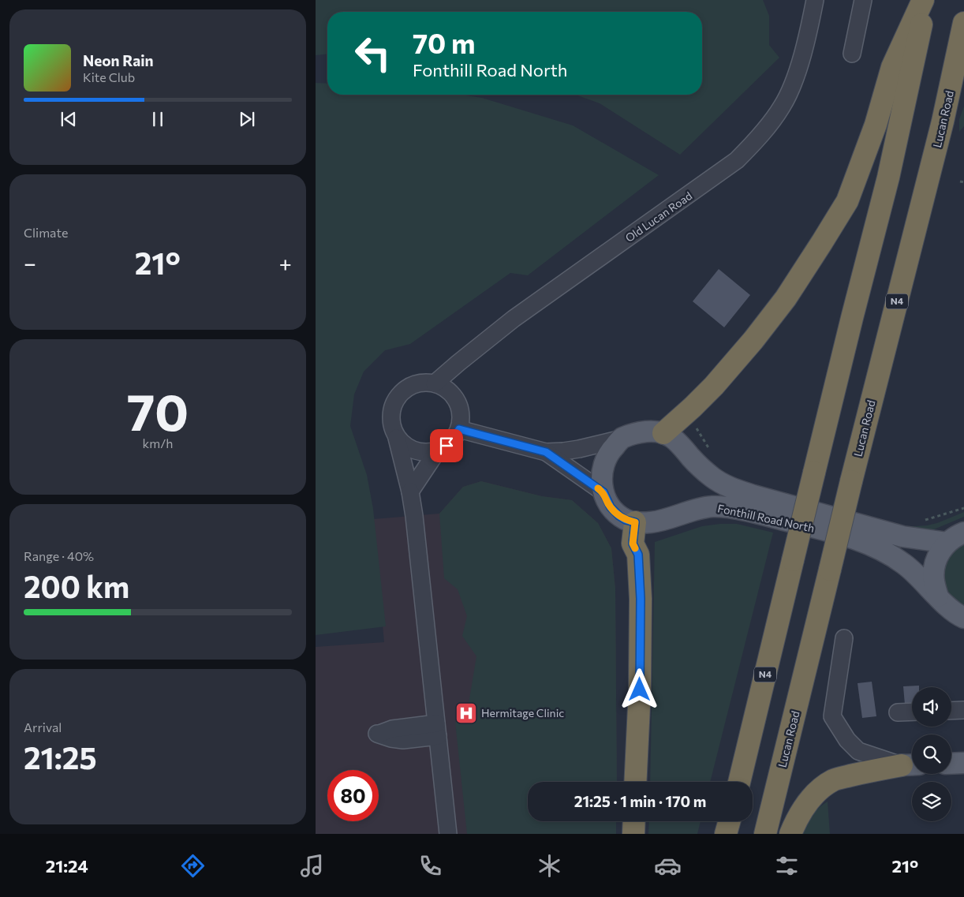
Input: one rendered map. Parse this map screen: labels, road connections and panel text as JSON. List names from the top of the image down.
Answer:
{
  "streets": {
    "highway": ["Lucan Road", "N4"],
    "main road": ["Fonthill Road North"],
    "street": ["Old Lucan Road"]
  },
  "places": {
    "hospital": ["Hermitage Clinic"]
  },
  "page": {
    "turn": ["70 m", "Fonthill Road North"],
    "song": ["Neon Rain", "Kite Club"],
    "tile": [
      "Climate",
      ["70", "km/h"],
      ["Range · 40%", "200 km"],
      ["Arrival", "21:25"]
    ],
    "heat": ["−", "21°", "+"],
    "limit": "80",
    "trip": "21:25 · 1 min · 170 m",
    "tabs": ["21:24", "21°"]
  }
}
